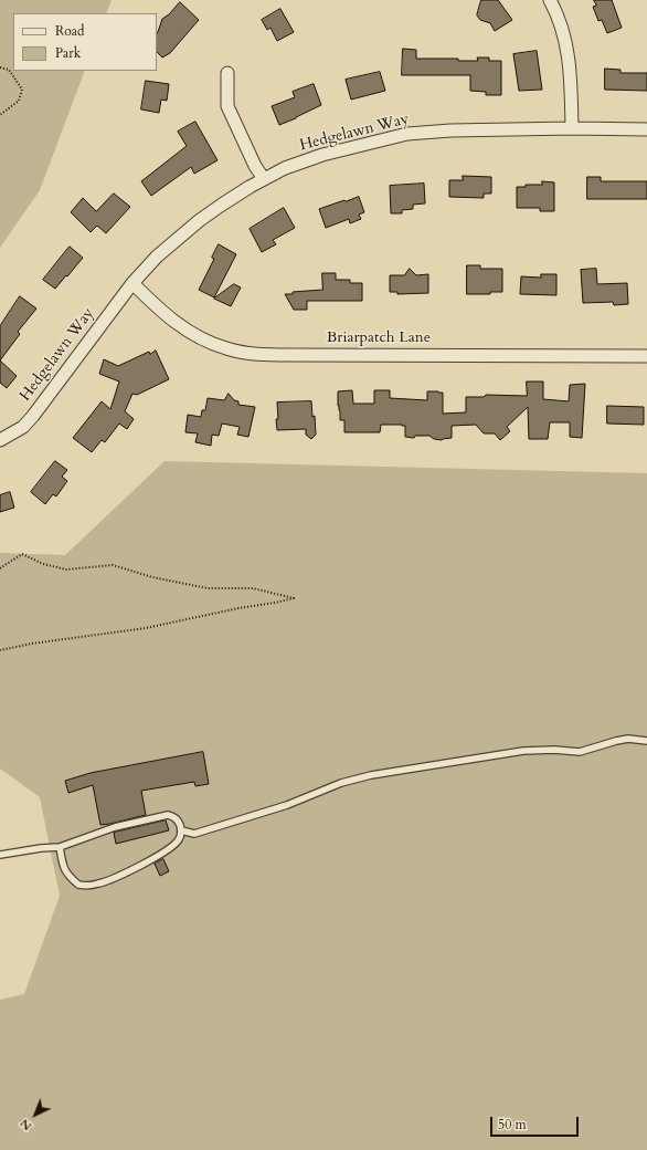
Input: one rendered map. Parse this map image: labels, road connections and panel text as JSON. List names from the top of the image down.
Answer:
{
  "streets": {
    "street": ["Hedgelawn Way", "Briarpatch Lane"]
  },
  "crossings": [
    ["Hedgelawn Way", "Briarpatch Lane"]
  ],
  "legend": ["Road", "Park"],
  "scale_bar": "50 m",
  "north": "bottom left"
}
